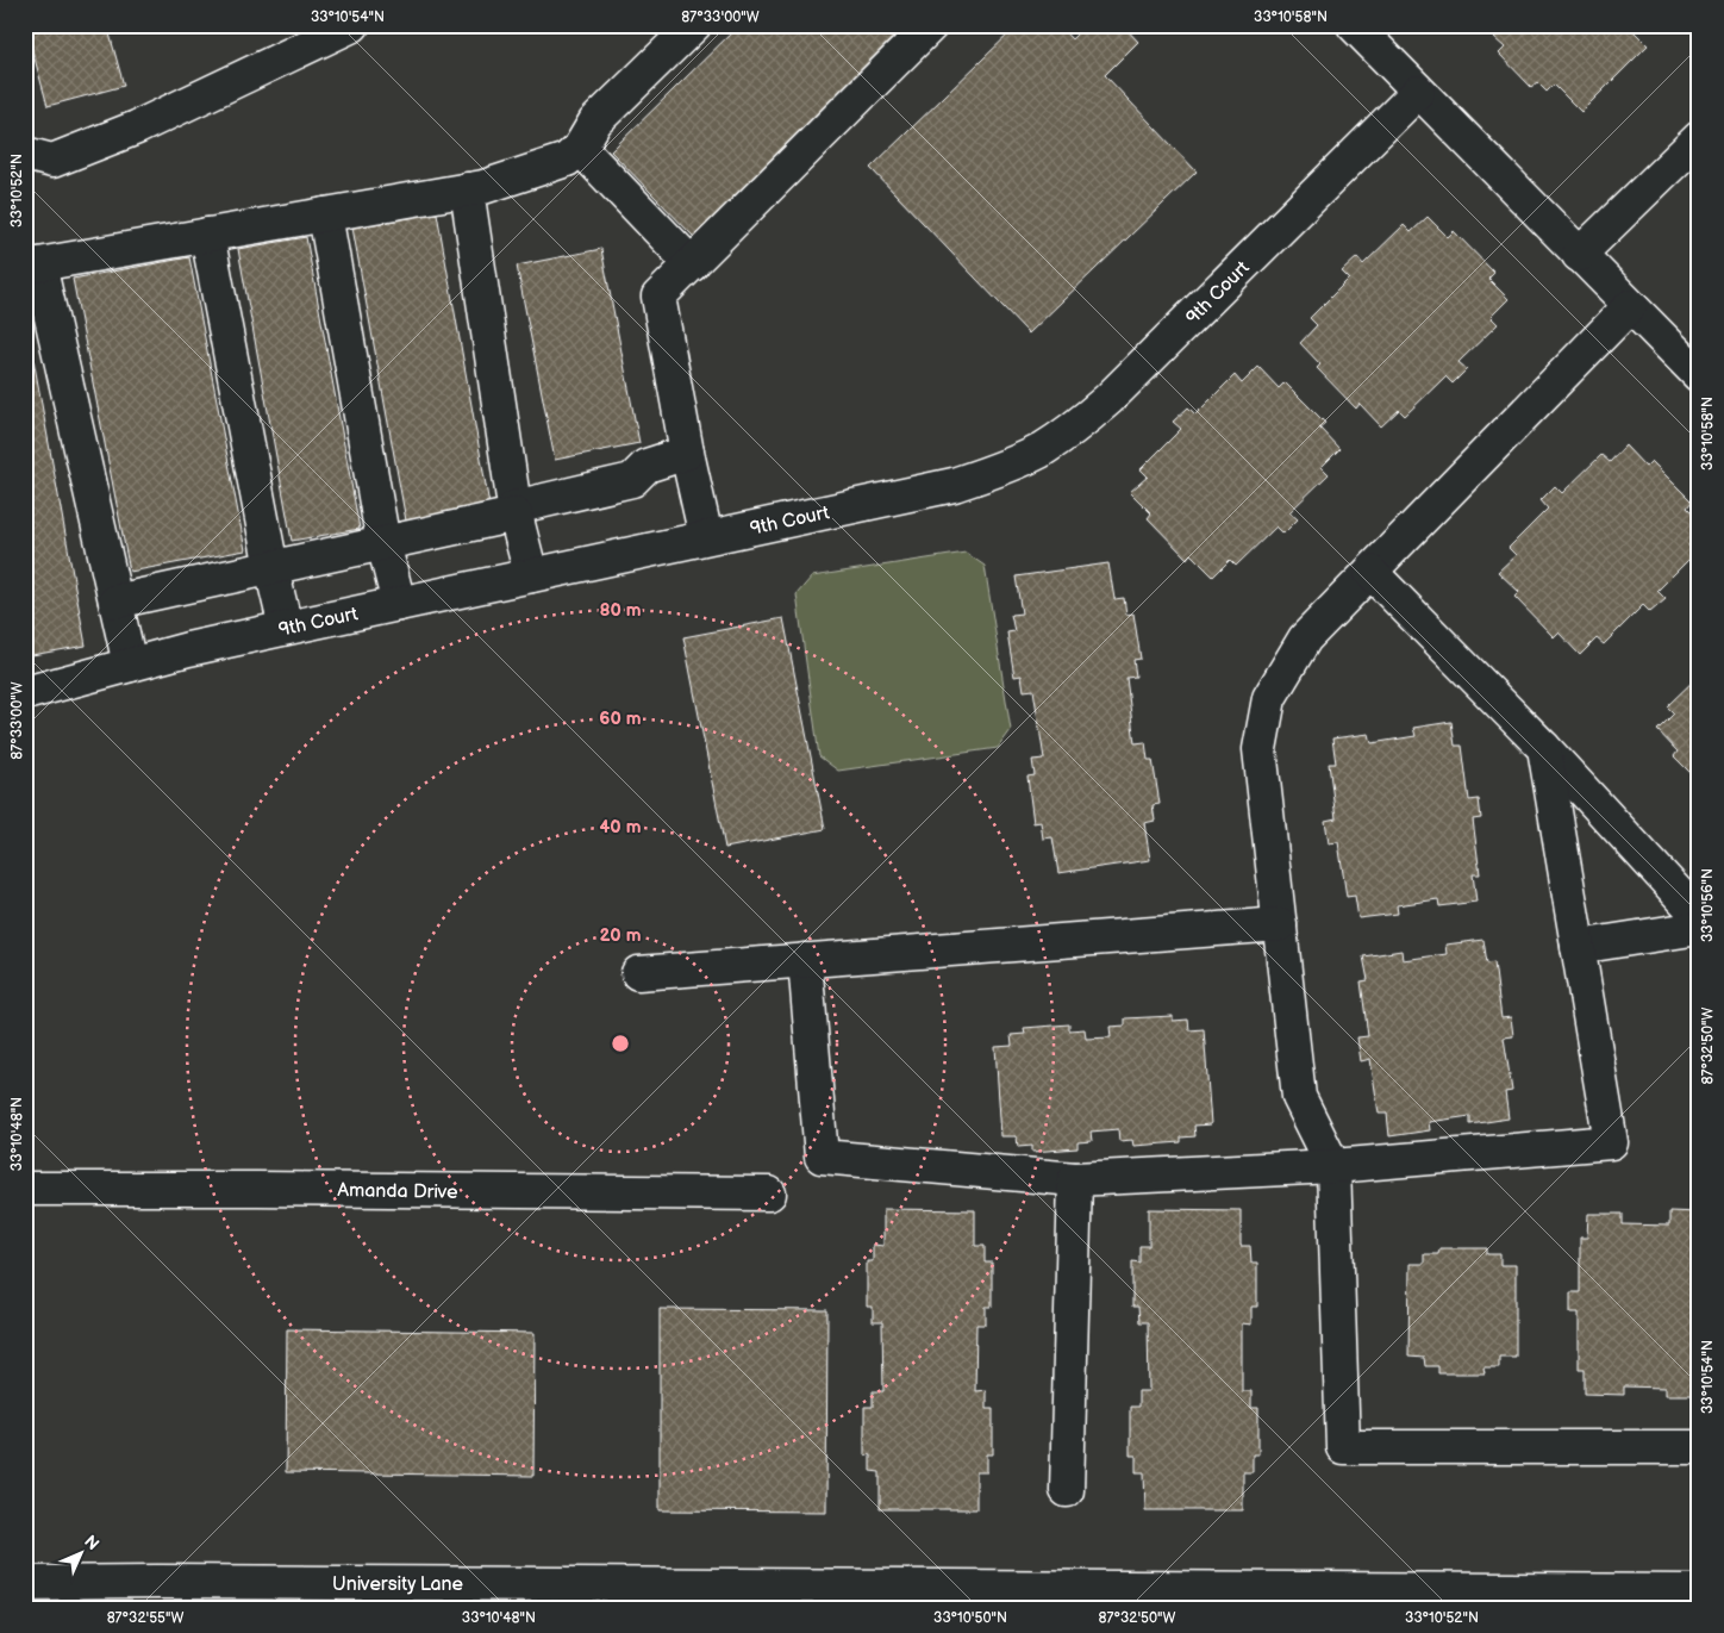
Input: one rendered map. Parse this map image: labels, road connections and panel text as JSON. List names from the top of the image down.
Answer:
{
  "streets": {
    "street": ["9th Court", "Amanda Drive", "University Lane"]
  },
  "north": "top right",
  "coordinates": [
    "33°10'54\"N",
    "87°33'00\"W",
    "33°10'58\"N",
    "33°10'52\"N",
    "33°10'56\"N",
    "87°32'50\"W",
    "33°10'48\"N",
    "87°32'55\"W",
    "33°10'50\"N"
  ],
  "rings": [
    "80 m",
    "60 m",
    "40 m",
    "20 m"
  ]
}
